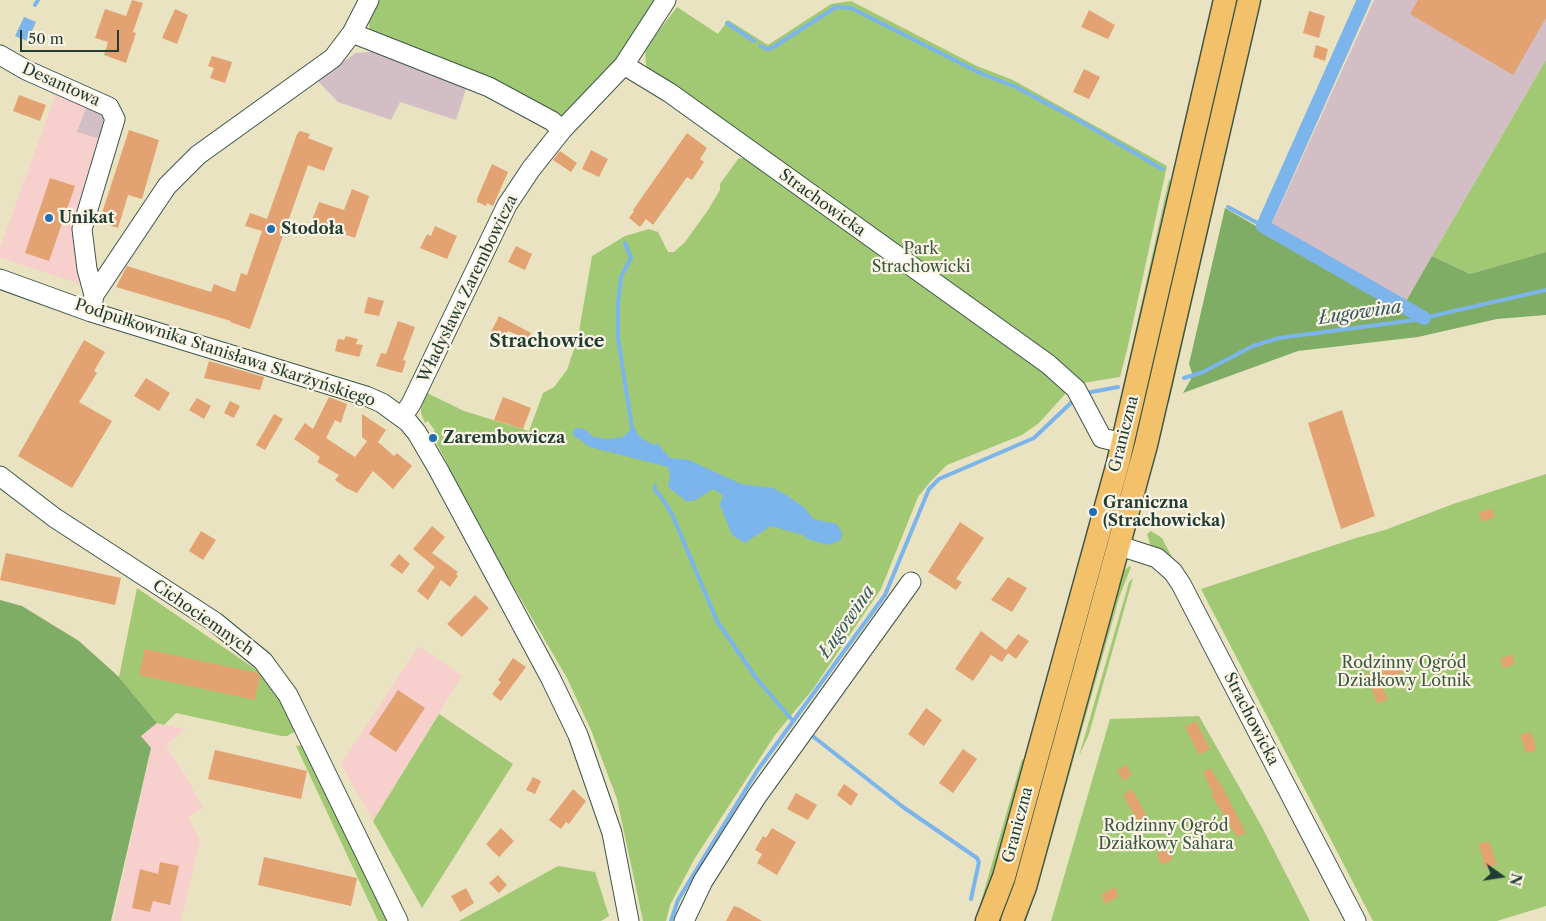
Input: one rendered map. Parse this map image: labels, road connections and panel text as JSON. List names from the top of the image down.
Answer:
{
  "streets": {
    "main road": ["Graniczna"],
    "street": [
      "Desantowa",
      "Strachowicka",
      "Władysława Zarembowicza",
      "Podpułkownika Stanisława Skarżyńskiego",
      "Cichociemnych"
    ]
  },
  "crossings": [
    ["Desantowa", "Podpułkownika Stanisława Skarżyńskiego"],
    ["Strachowicka", "Władysława Zarembowicza"],
    ["Strachowicka", "Graniczna"],
    ["Władysława Zarembowicza", "Podpułkownika Stanisława Skarżyńskiego"]
  ],
  "districts": ["Strachowice"],
  "water": ["Ługowina"],
  "parks": ["Park Strachowicki", "Rodzinny Ogród Działkowy Lotnik", "Rodzinny Ogród Działkowy Sahara"],
  "places": [
    "Unikat",
    "Stodoła",
    "Zarembowicza",
    "Graniczna (Strachowicka)"
  ],
  "scale_bar": "50 m",
  "north": "right"
}
